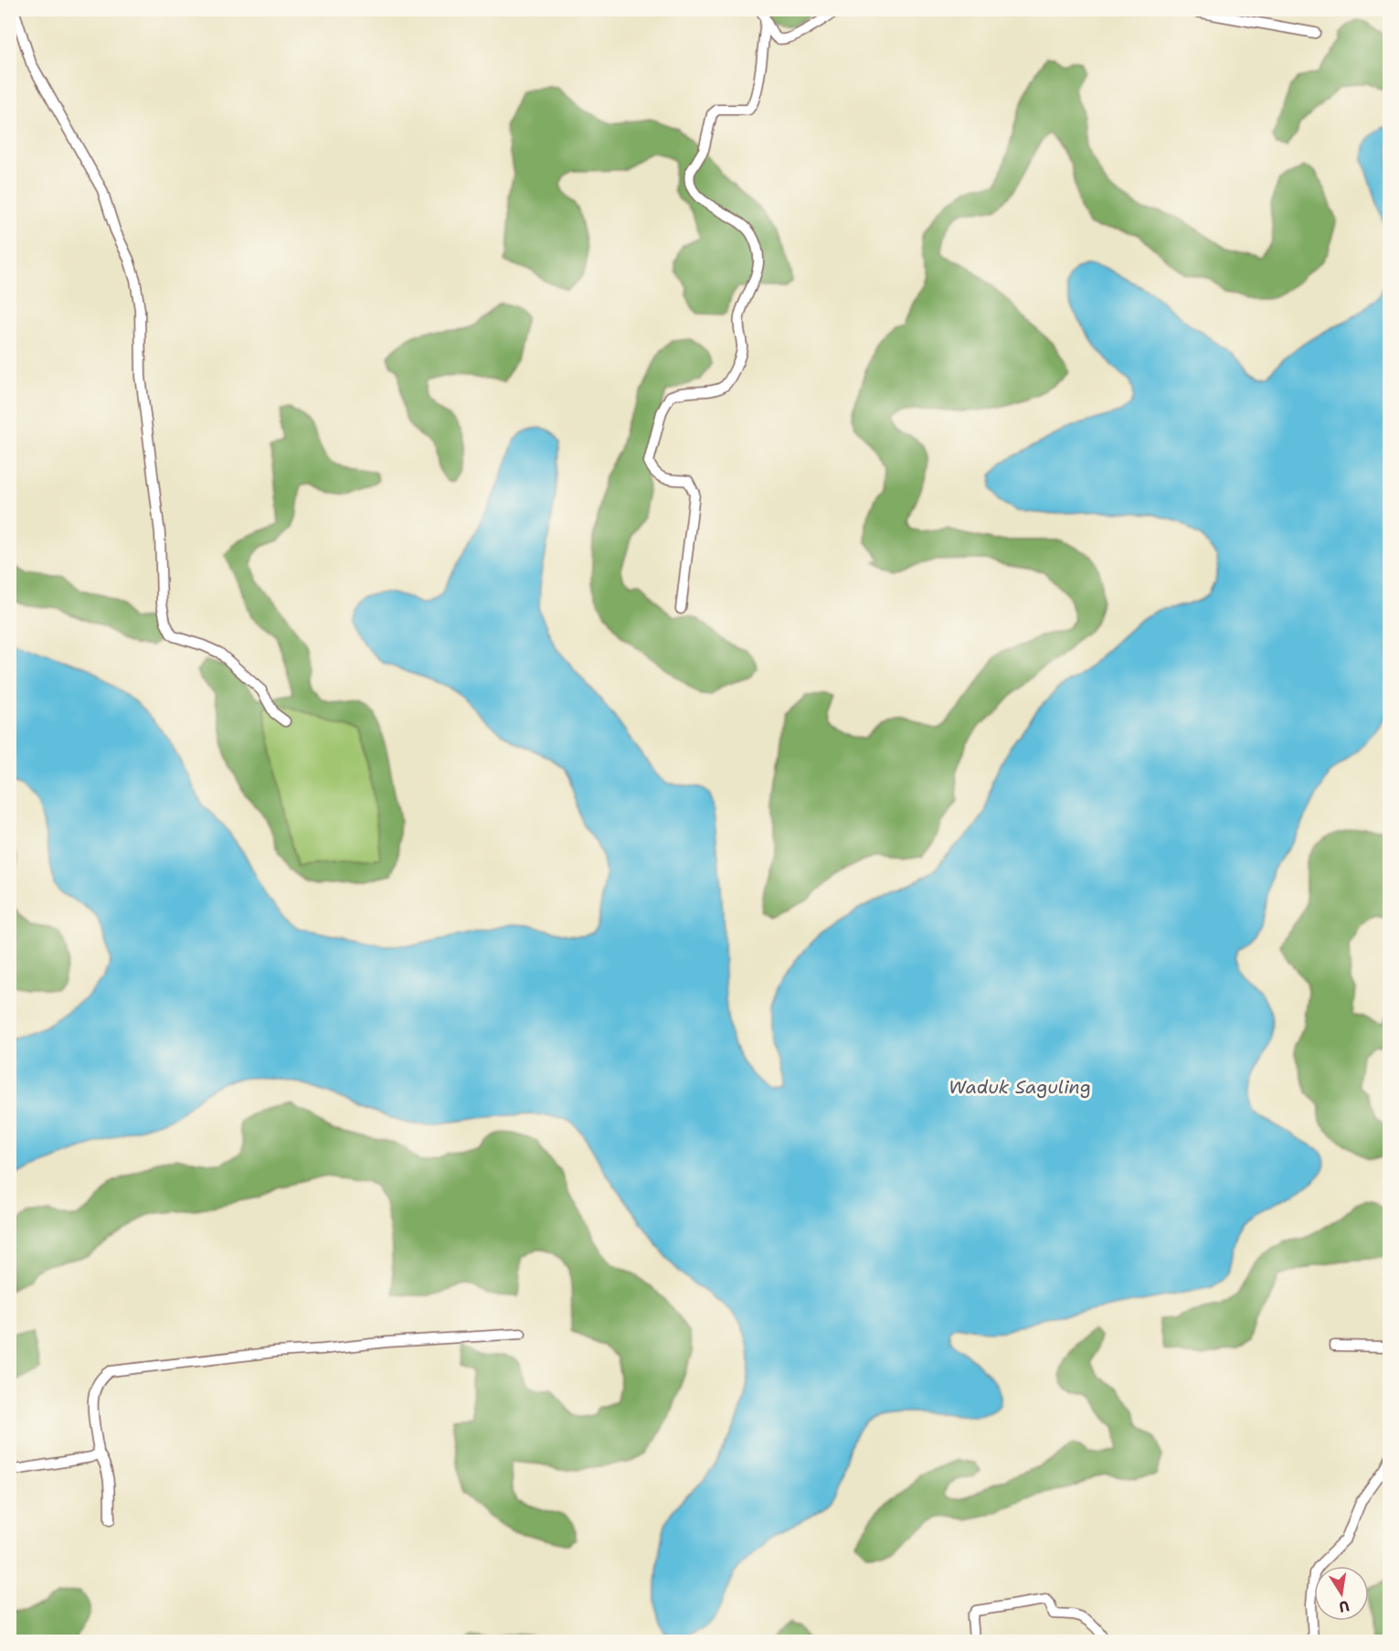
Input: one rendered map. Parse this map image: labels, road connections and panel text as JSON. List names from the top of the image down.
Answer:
{
  "water": ["Waduk Saguling"],
  "north": "bottom"
}
